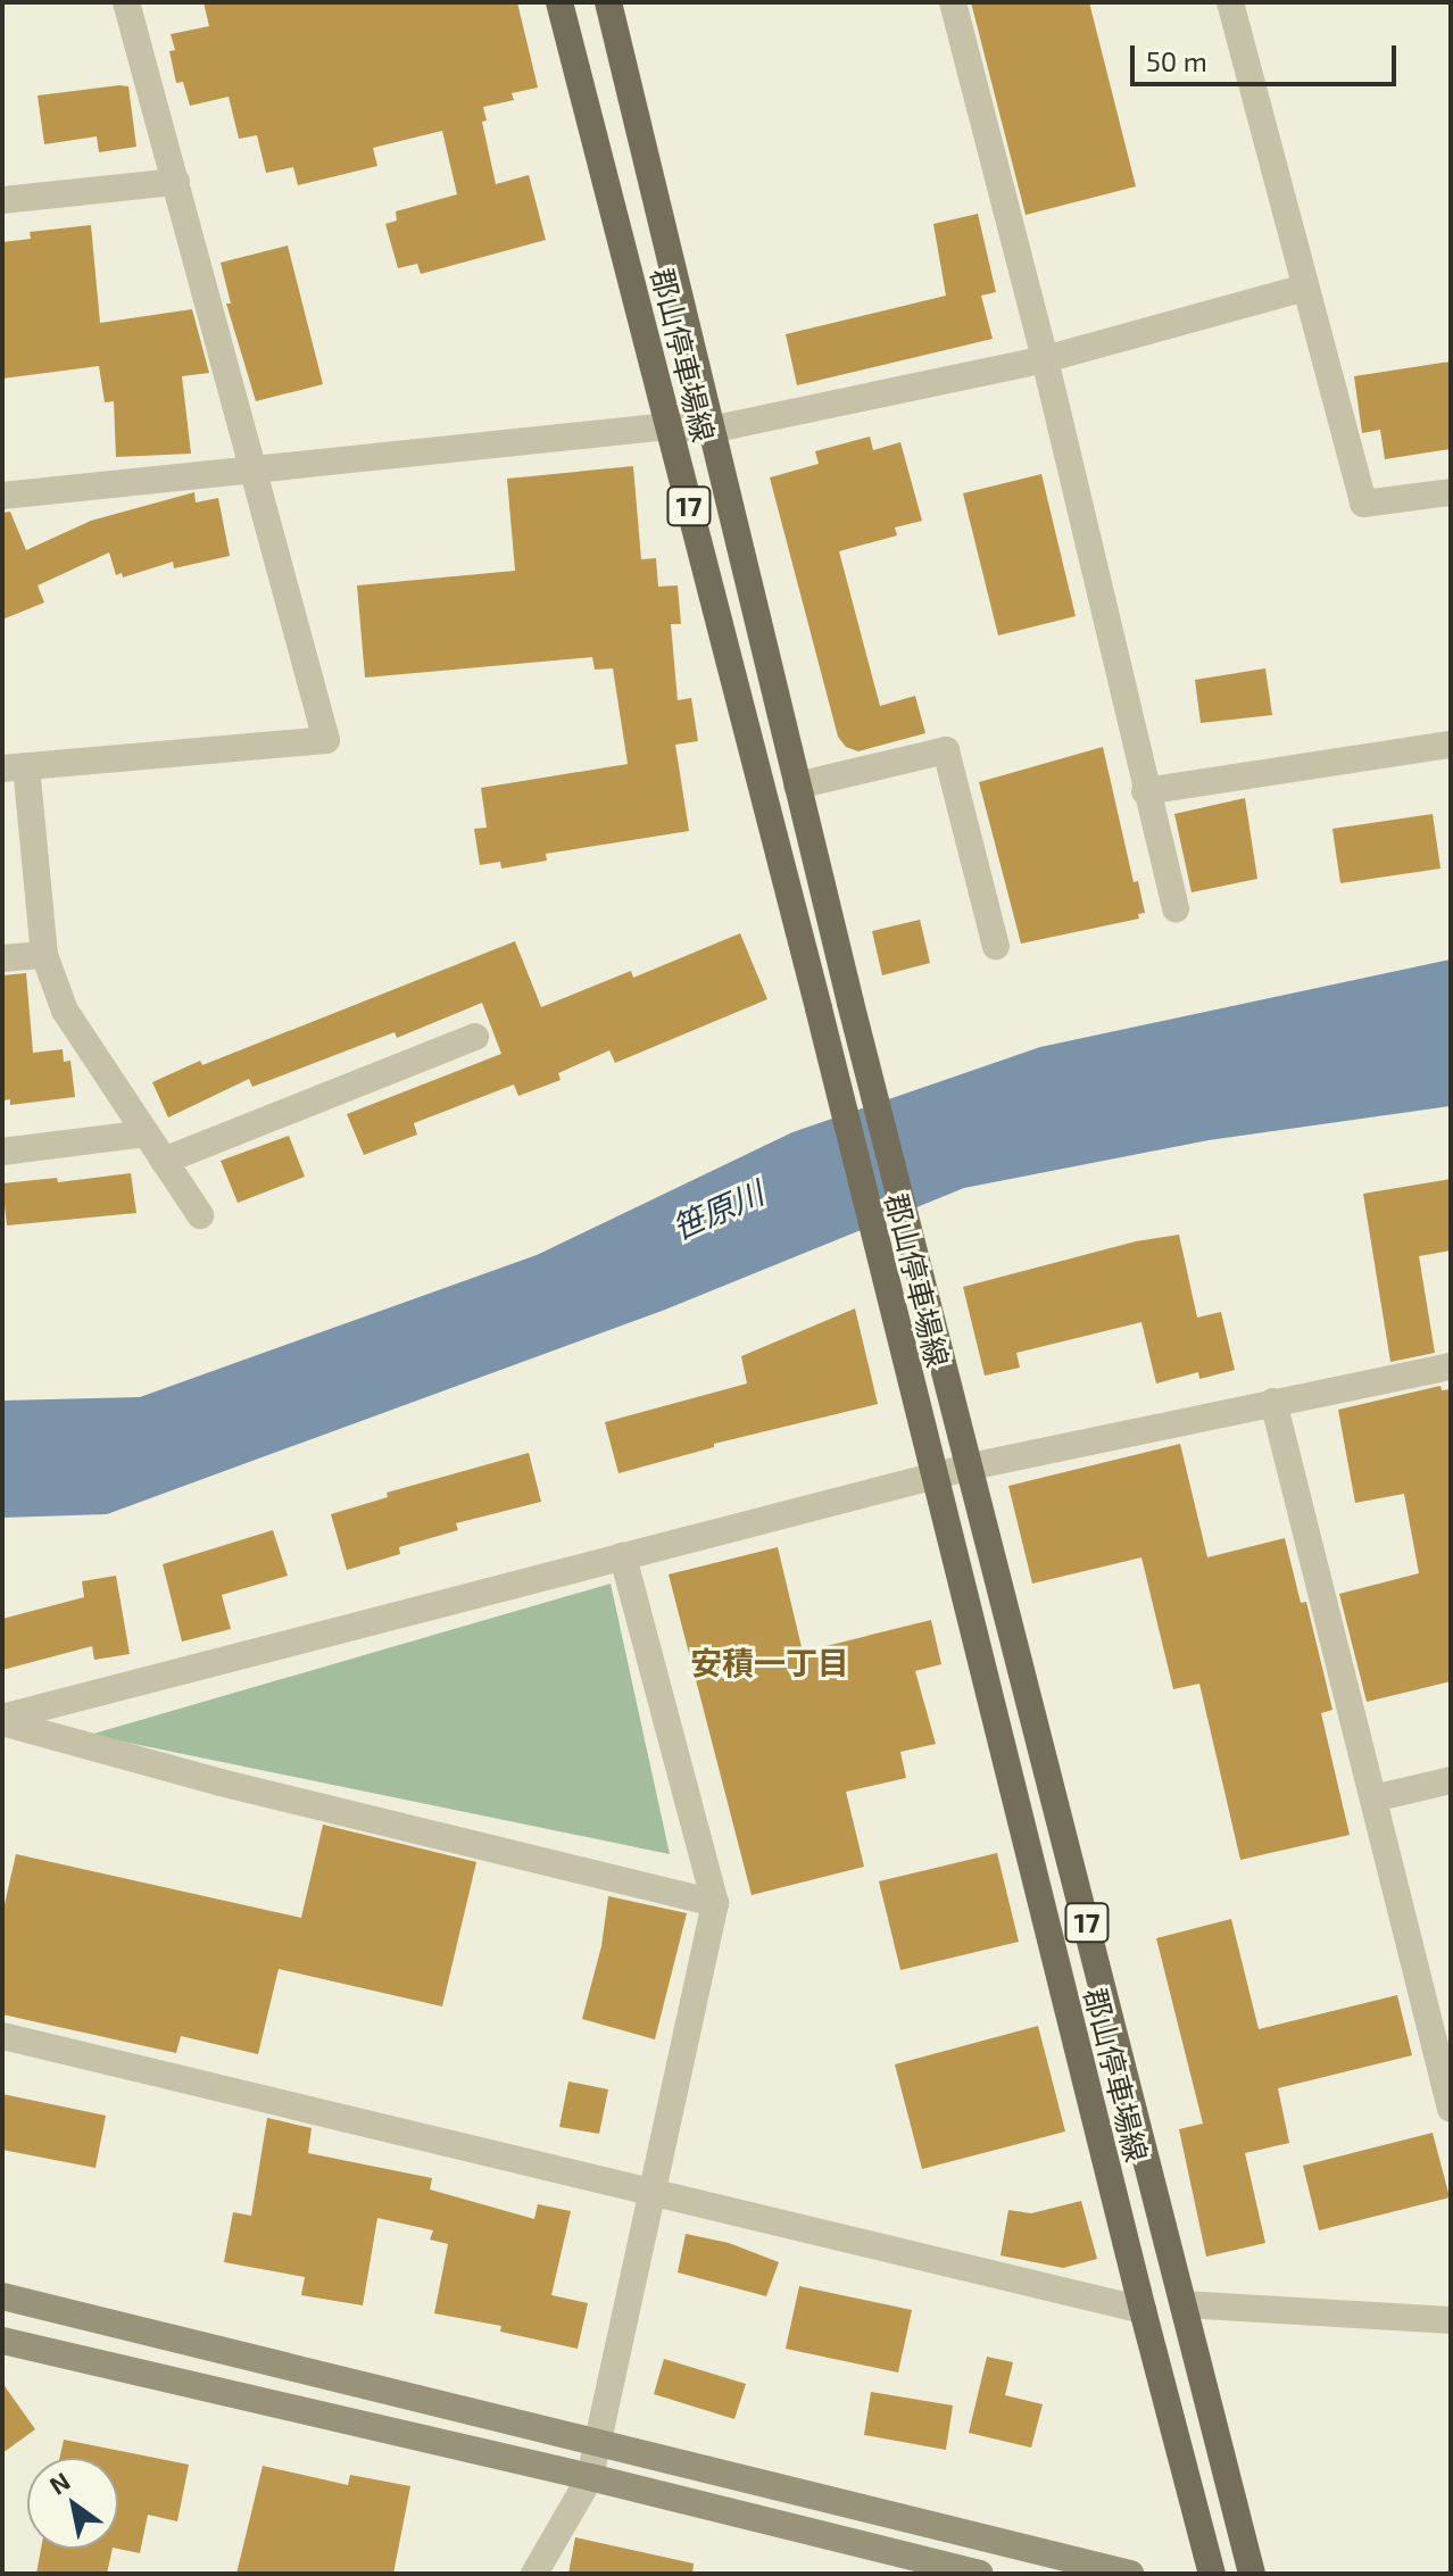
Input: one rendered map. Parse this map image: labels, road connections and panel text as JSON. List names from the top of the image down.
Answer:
{
  "streets": {
    "main road": ["郡山停車場線", "17"]
  },
  "districts": ["安積一丁目"],
  "water": ["笹原川"],
  "scale_bar": "50 m",
  "north": "top left"
}
